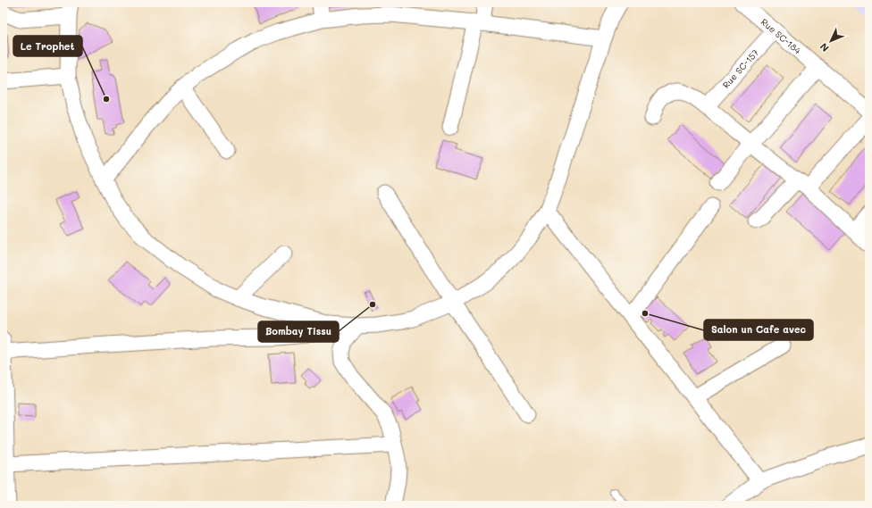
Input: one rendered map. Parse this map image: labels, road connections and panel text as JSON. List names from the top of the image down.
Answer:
{
  "streets": {
    "street": ["Rue SC-184", "Rue SC-157"]
  },
  "crossings": [
    ["Rue SC-184", "Rue SC-157"]
  ],
  "places": ["Le Trophet", "Bombay Tissu", "Salon un Cafe avec"],
  "north": "bottom left"
}
